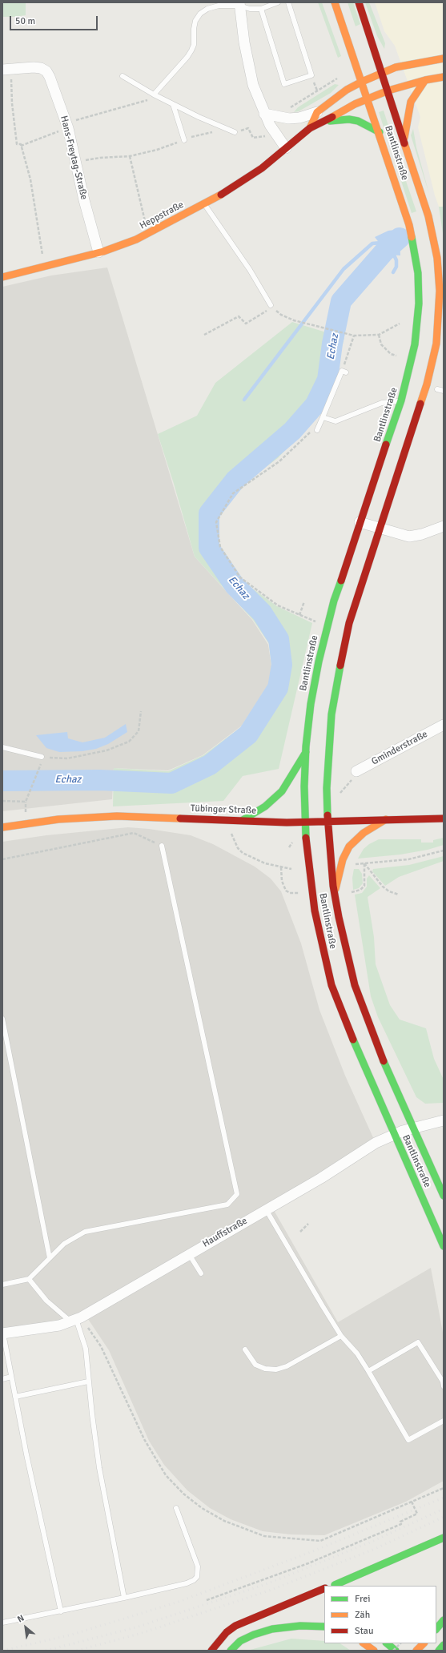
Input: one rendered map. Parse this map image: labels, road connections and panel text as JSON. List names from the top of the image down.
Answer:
{
  "streets": {
    "main road": ["Bantlinstraße", "Heppstraße", "Tübinger Straße"],
    "street": ["Hans-Freytag-Straße", "Gminderstraße", "Hauffstraße"]
  },
  "crossings": [
    ["Bantlinstraße", "Heppstraße"],
    ["Bantlinstraße", "Tübinger Straße"],
    ["Bantlinstraße", "Hauffstraße"],
    ["Hans-Freytag-Straße", "Heppstraße"]
  ],
  "water": ["Echaz"],
  "legend": ["Frei", "Zäh", "Stau"],
  "scale_bar": "50 m",
  "north": "top left"
}
